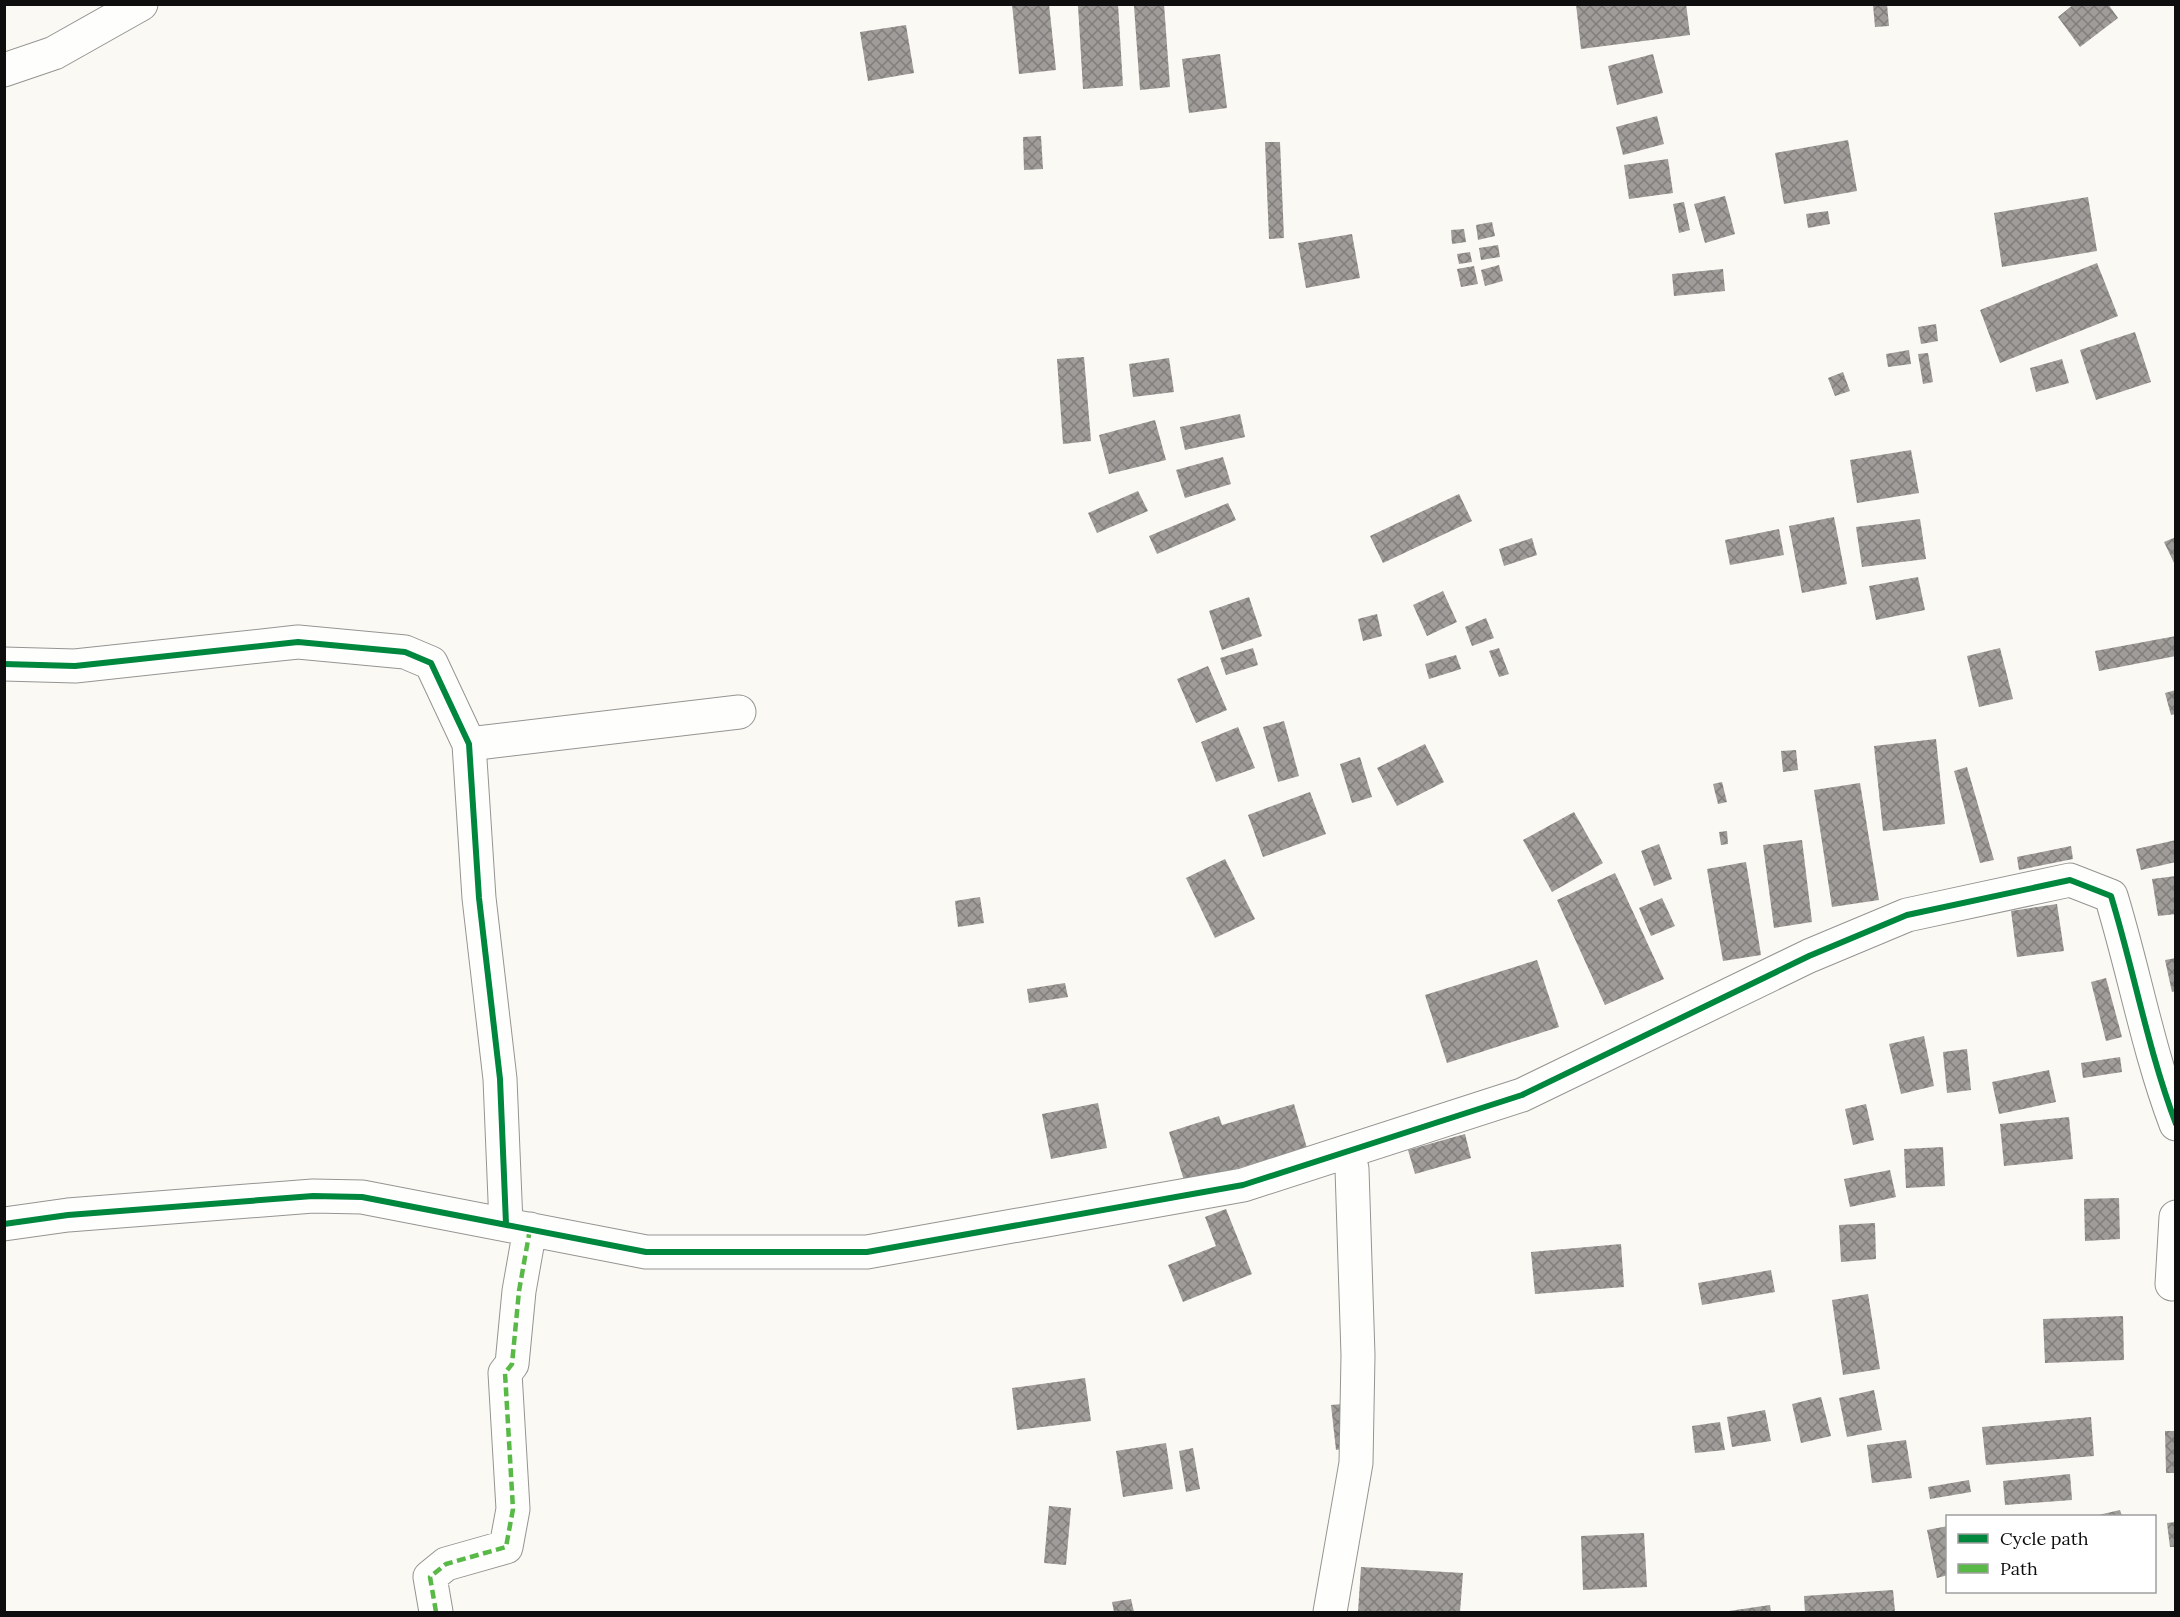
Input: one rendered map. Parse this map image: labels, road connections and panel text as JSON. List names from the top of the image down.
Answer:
{
  "legend": ["Cycle path", "Path"]
}
